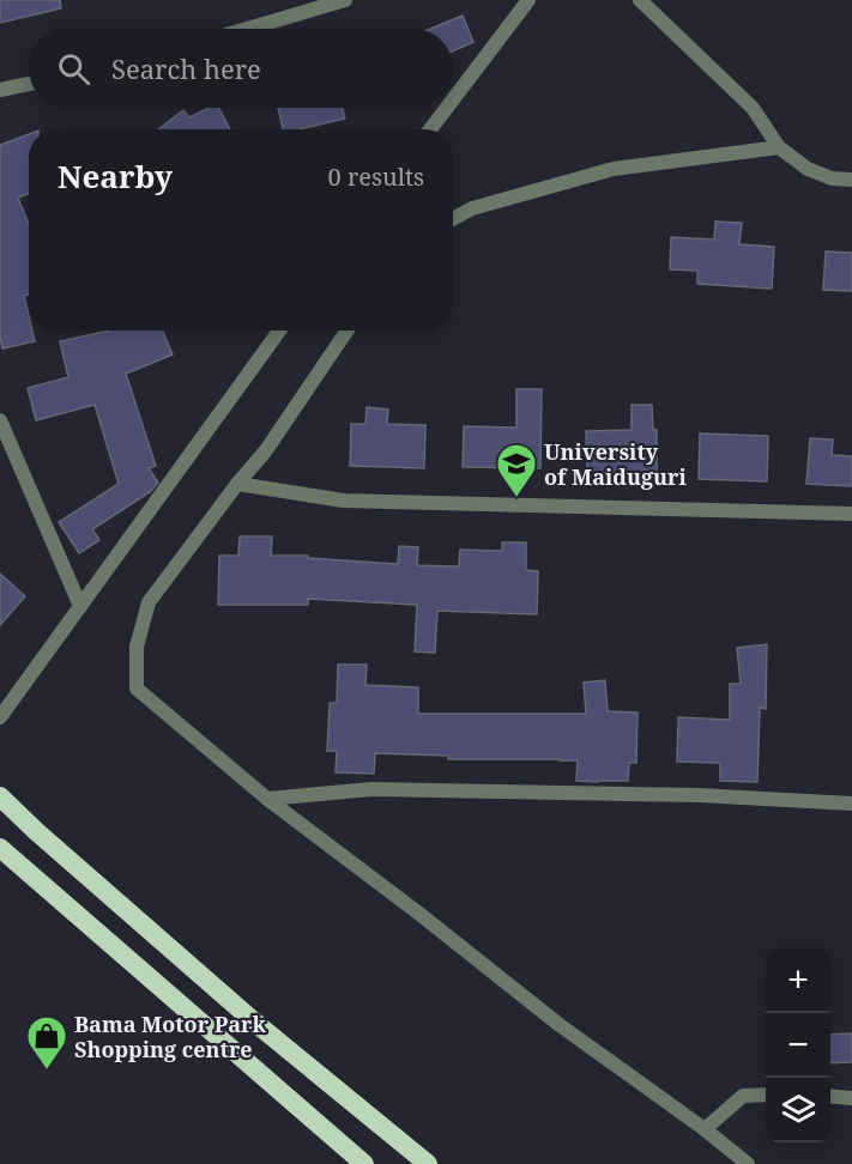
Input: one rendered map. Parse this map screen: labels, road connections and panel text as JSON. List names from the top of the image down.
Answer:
{
  "places": {
    "school or university": ["University of Maiduguri"],
    "shop": ["Bama Motor Park Shopping centre"]
  },
  "page": {
    "search": "Search here",
    "heading": ["Nearby", "0 results"],
    "map_buttons": ["+", "−"]
  }
}
